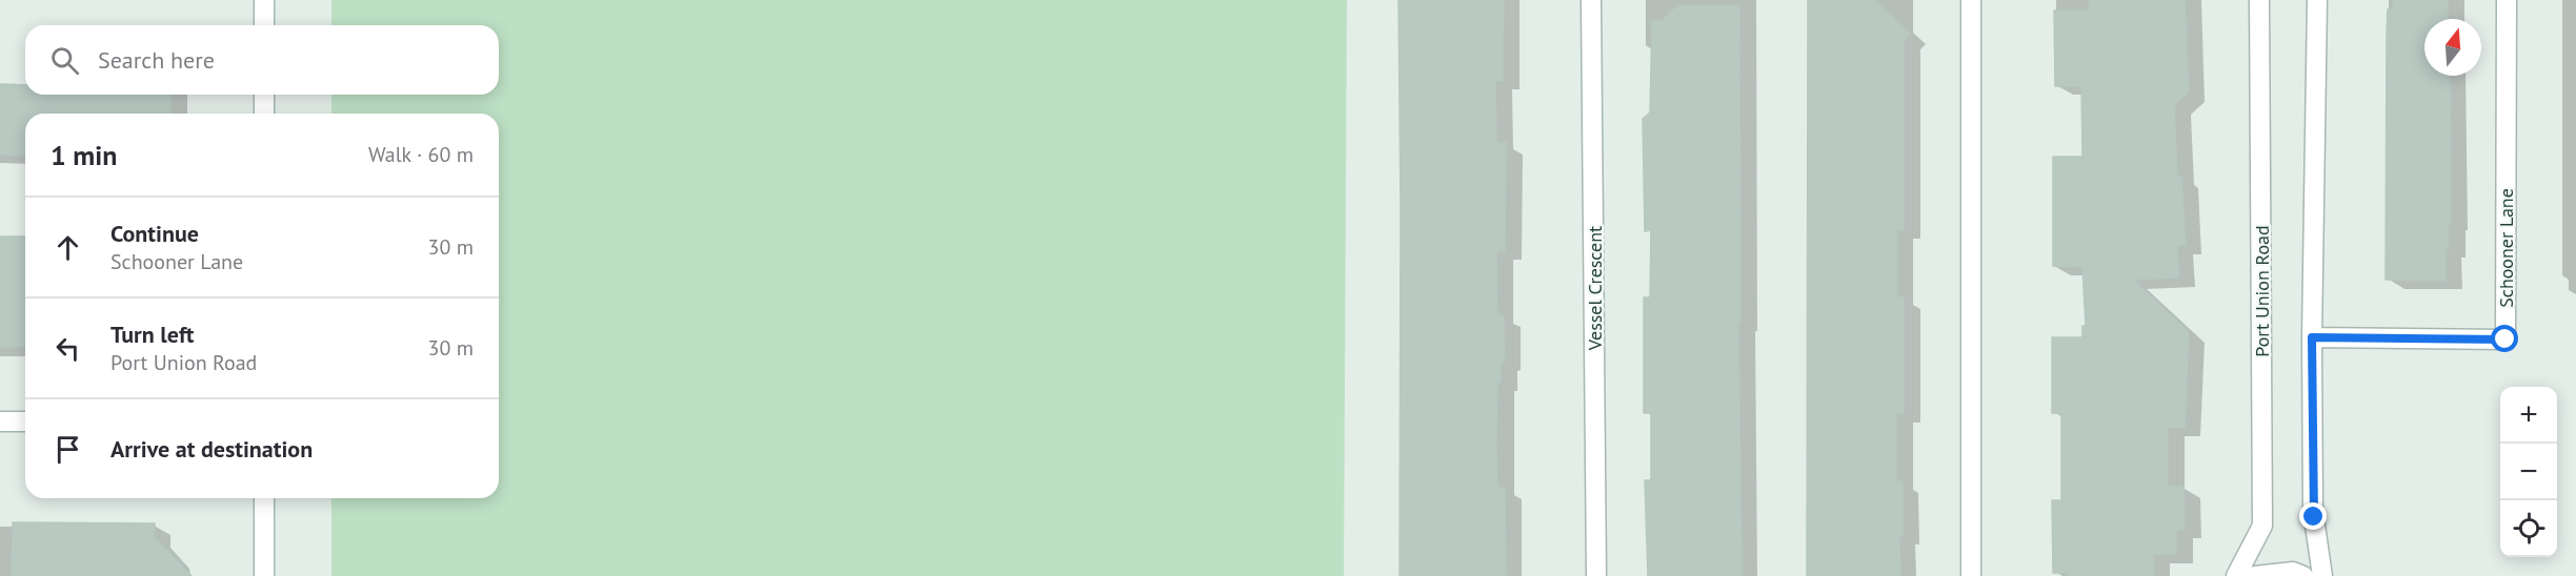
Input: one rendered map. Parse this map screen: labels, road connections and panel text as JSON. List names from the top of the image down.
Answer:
{
  "streets": {
    "street": ["Schooner Lane", "Vessel Crescent", "Port Union Road"]
  },
  "north": "top",
  "page": {
    "search": "Search here",
    "heading": ["1 min", "Walk · 60 m"],
    "list": [
      ["Continue", "Schooner Lane", "30 m"],
      ["Turn left", "Port Union Road", "30 m"],
      "Arrive at destination"
    ],
    "map_buttons": ["+", "−"]
  }
}
